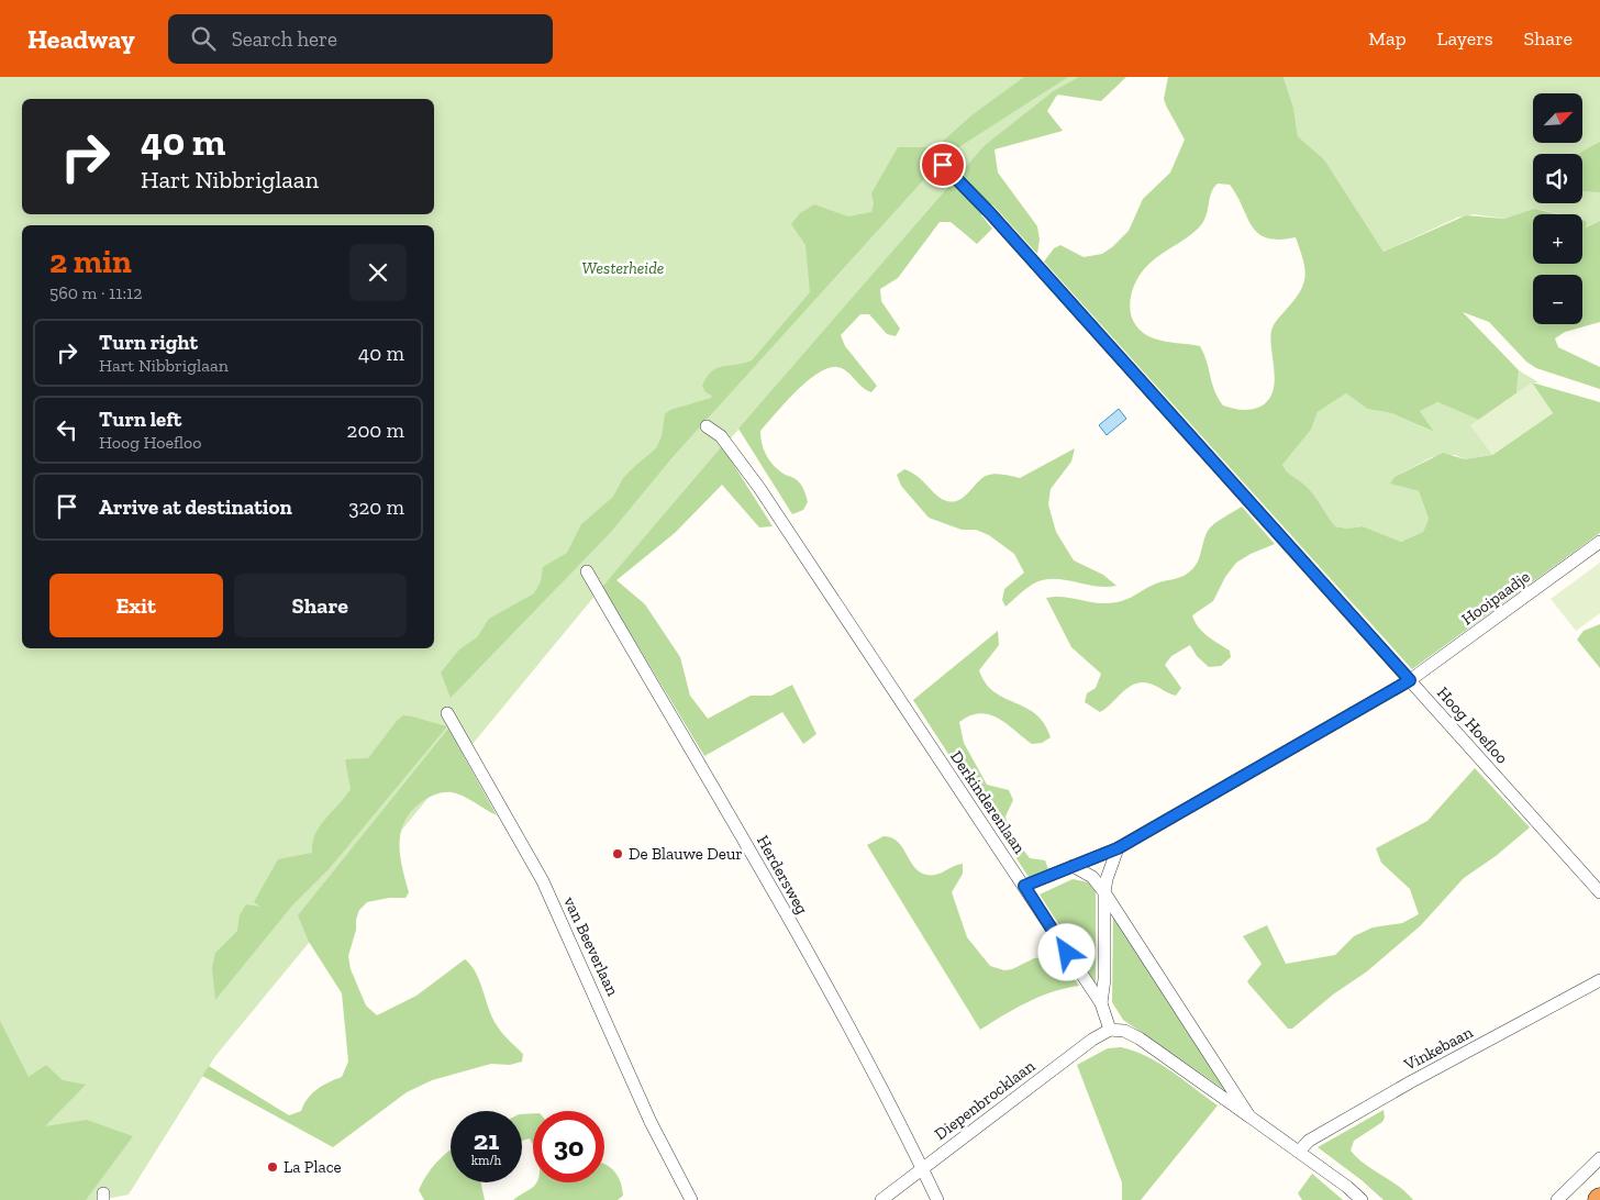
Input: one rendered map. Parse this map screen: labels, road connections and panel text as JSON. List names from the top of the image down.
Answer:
{
  "streets": {
    "street": [
      "Hooipaadje",
      "Hoog Hoefloo",
      "Derkinderenlaan",
      "Herdersweg",
      "van Beeverlaan",
      "Vinkebaan",
      "Diepenbrocklaan"
    ]
  },
  "crossings": [
    ["Hooipaadje", "Hoog Hoefloo"],
    ["Hooipaadje", "Derkinderenlaan"],
    ["Derkinderenlaan", "Diepenbrocklaan"],
    ["Herdersweg", "Diepenbrocklaan"]
  ],
  "parks": ["Westerheide"],
  "places": ["De Blauwe Deur", "La Place"],
  "north": "top right",
  "page": {
    "header": "Headway",
    "search": "Search here",
    "nav": ["Map", "Layers", "Share"],
    "map_buttons": ["+", "−"],
    "turn": ["40 m", "Hart Nibbriglaan"],
    "heading": ["2 min", "560 m · 11:12"],
    "list": [
      {
        "name": "Turn right",
        "note": "Hart Nibbriglaan",
        "value": "40 m"
      },
      {
        "name": "Turn left",
        "note": "Hoog Hoefloo",
        "value": "200 m"
      },
      {
        "name": "Arrive at destination",
        "value": "320 m"
      }
    ],
    "buttons": ["Exit", "Share"],
    "speed": "21 km/h",
    "limit": "30"
  }
}
